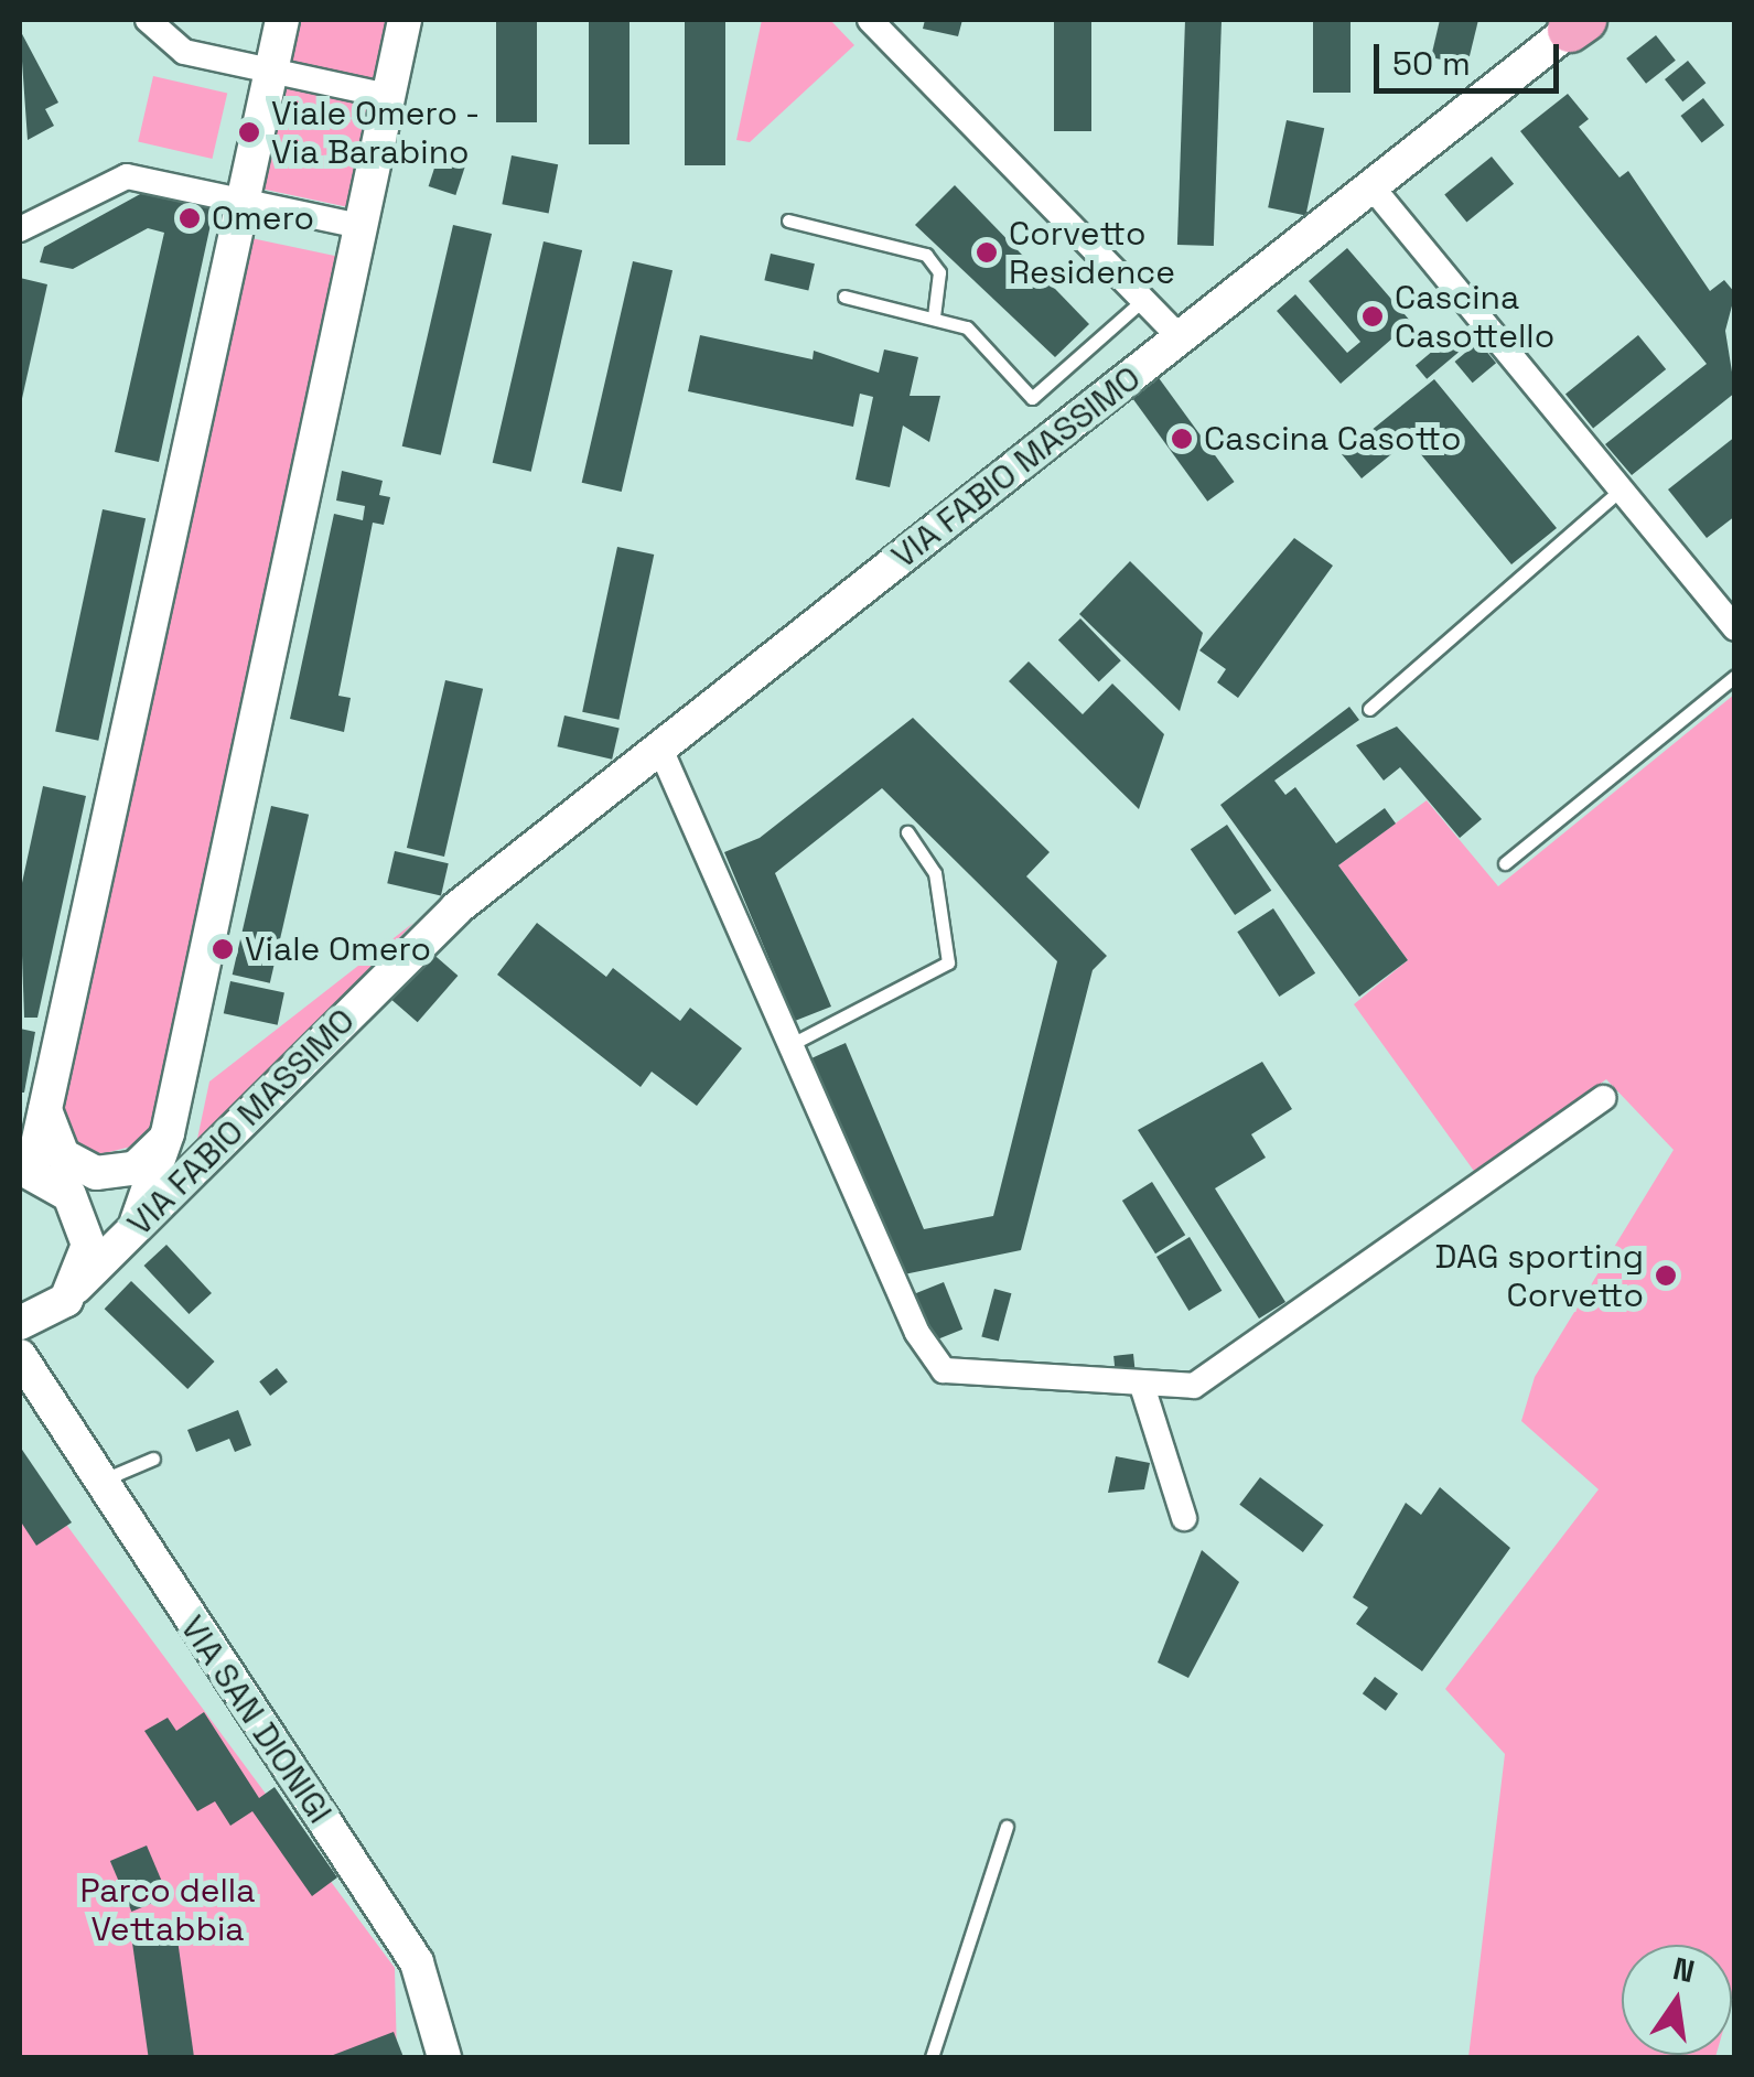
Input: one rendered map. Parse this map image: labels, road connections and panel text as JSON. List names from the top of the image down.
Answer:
{
  "streets": {
    "street": ["VIA FABIO MASSIMO", "VIA SAN DIONIGI"]
  },
  "parks": ["Parco della Vettabbia"],
  "places": [
    "Viale Omero - Via Barabino",
    "Omero",
    "Corvetto Residence",
    "Cascina Casottello",
    "Cascina Casotto",
    "Viale Omero",
    "DAG sporting Corvetto"
  ],
  "scale_bar": "50 m",
  "north": "top"
}
